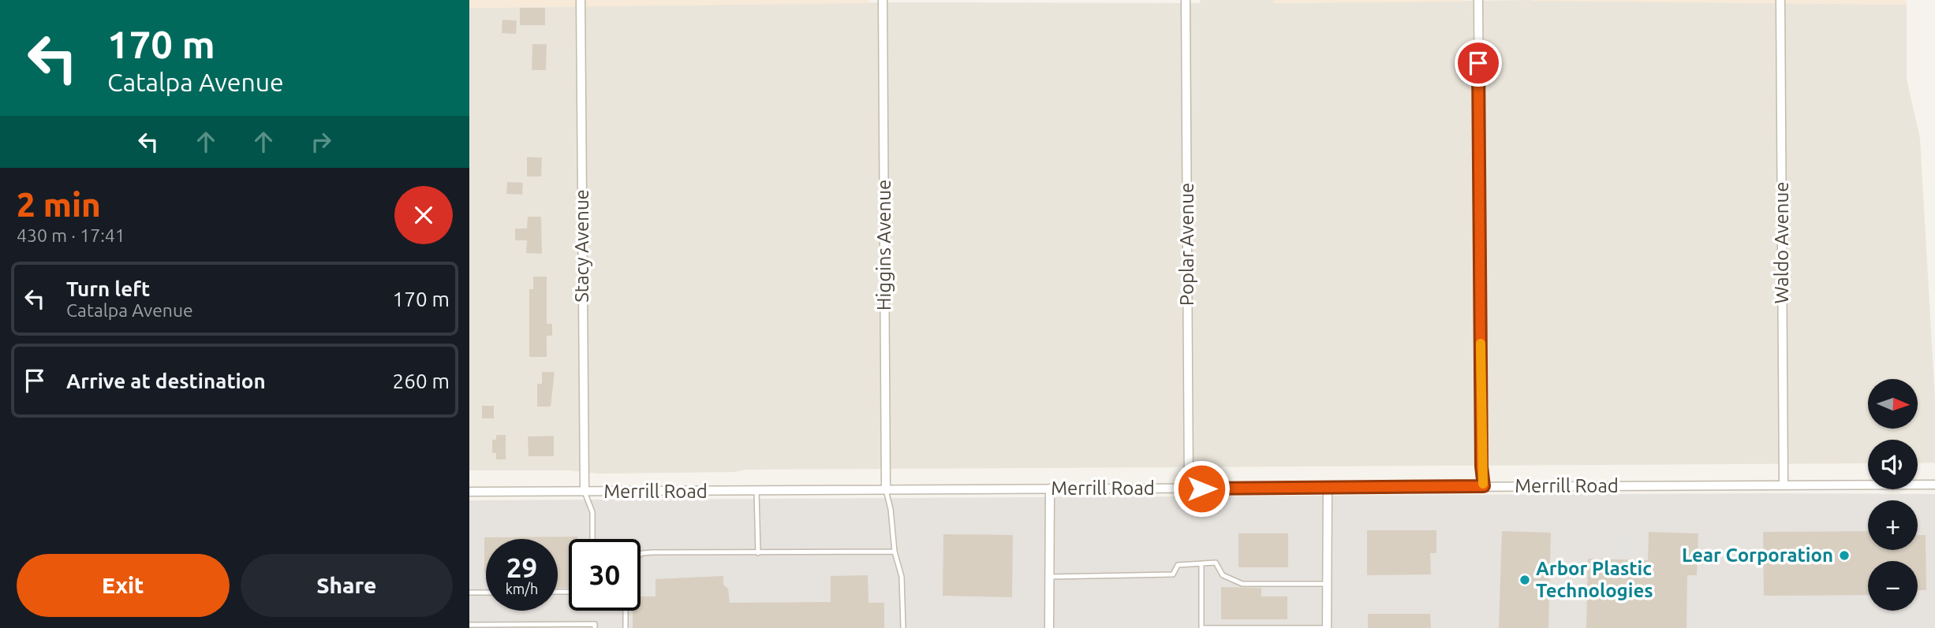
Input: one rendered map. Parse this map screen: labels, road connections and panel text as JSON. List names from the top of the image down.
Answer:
{
  "streets": {
    "street": [
      "Waldo Avenue",
      "Poplar Avenue",
      "Higgins Avenue",
      "Stacy Avenue",
      "Merrill Road"
    ]
  },
  "crossings": [
    ["Waldo Avenue", "Merrill Road"],
    ["Poplar Avenue", "Merrill Road"],
    ["Higgins Avenue", "Merrill Road"],
    ["Stacy Avenue", "Merrill Road"]
  ],
  "places": ["Lear Corporation", "Arbor Plastic Technologies"],
  "north": "right",
  "page": {
    "turn": ["170 m", "Catalpa Avenue"],
    "heading": ["2 min", "430 m · 17:41"],
    "list": [
      {
        "name": "Turn left",
        "note": "Catalpa Avenue",
        "value": "170 m"
      },
      {
        "name": "Arrive at destination",
        "value": "260 m"
      }
    ],
    "map_buttons": ["+", "−"],
    "speed": "29 km/h",
    "limit": "30",
    "buttons": ["Exit", "Share"]
  }
}
